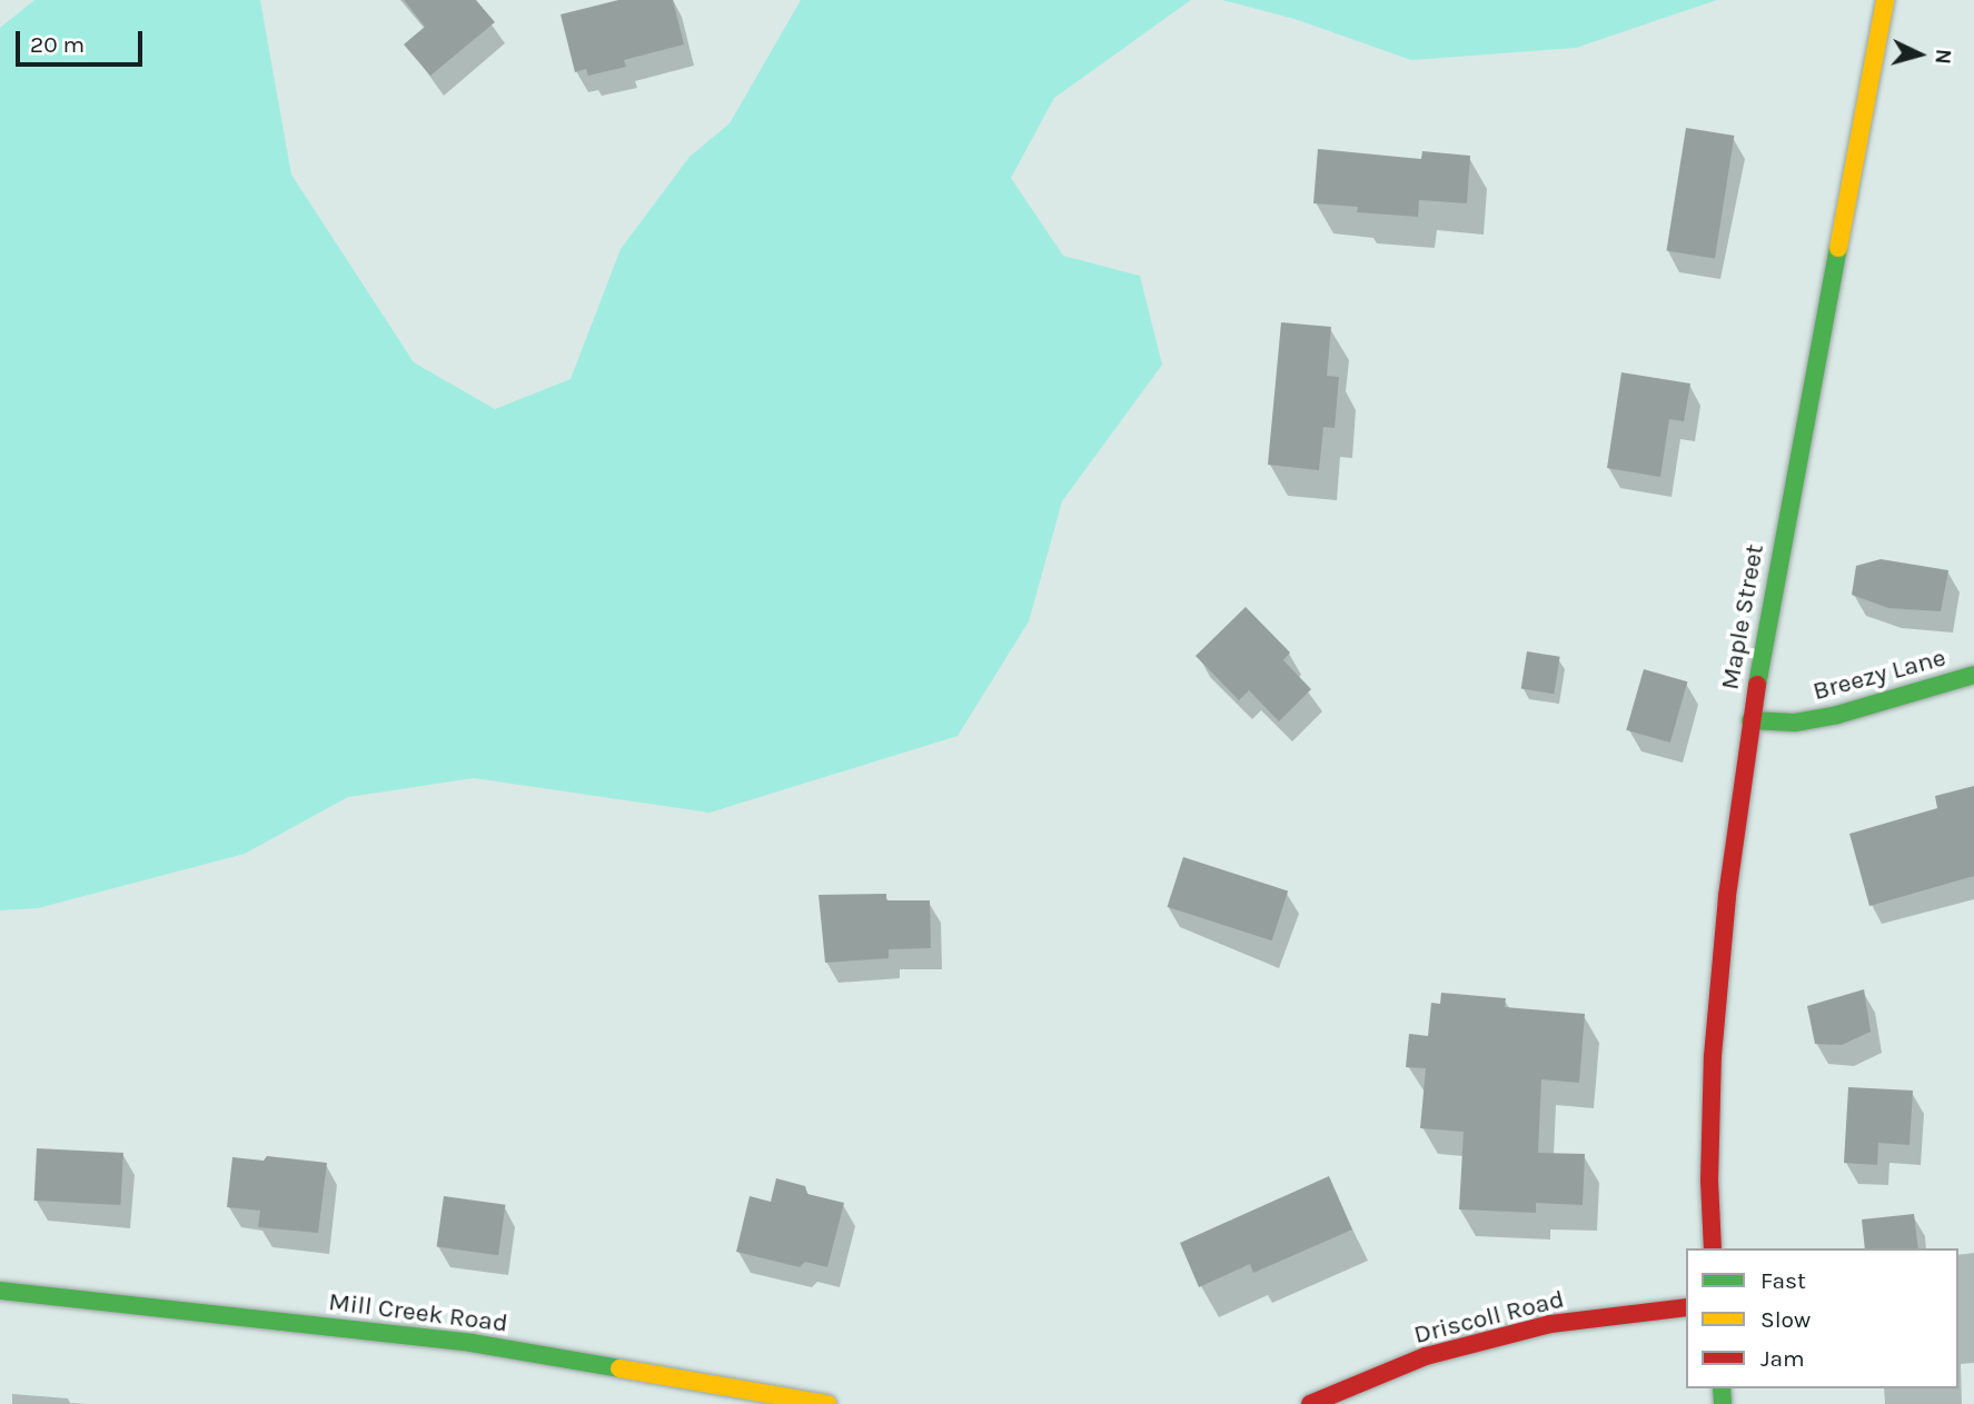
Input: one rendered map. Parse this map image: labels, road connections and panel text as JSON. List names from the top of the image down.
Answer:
{
  "streets": {
    "street": [
      "Maple Street",
      "Breezy Lane",
      "Mill Creek Road",
      "Driscoll Road"
    ]
  },
  "crossings": [
    ["Maple Street", "Breezy Lane"]
  ],
  "legend": ["Fast", "Slow", "Jam"],
  "scale_bar": "20 m",
  "north": "right"
}
